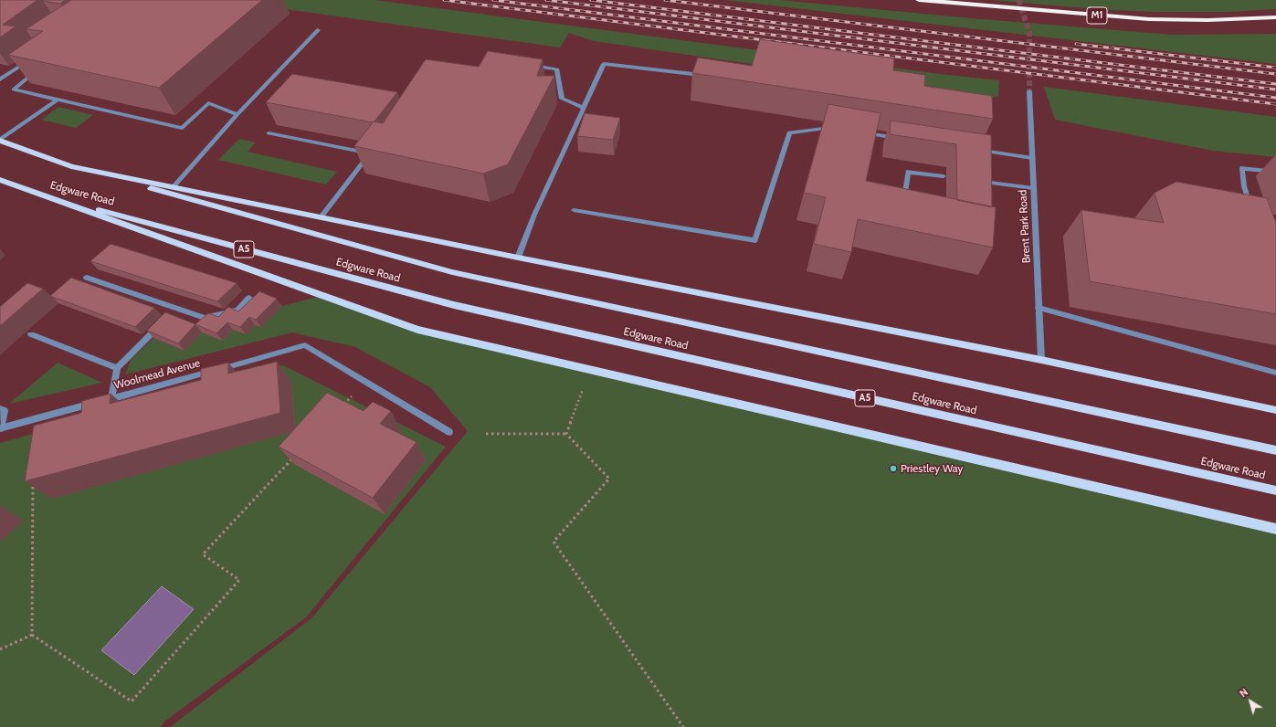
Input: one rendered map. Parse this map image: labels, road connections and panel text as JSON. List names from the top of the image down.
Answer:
{
  "streets": {
    "highway": ["M1"],
    "main road": ["Edgware Road", "A5"],
    "street": ["Brent Park Road", "Woolmead Avenue"]
  },
  "crossings": [
    ["Edgware Road", "A5"]
  ],
  "places": ["Priestley Way"],
  "north": "top left"
}
